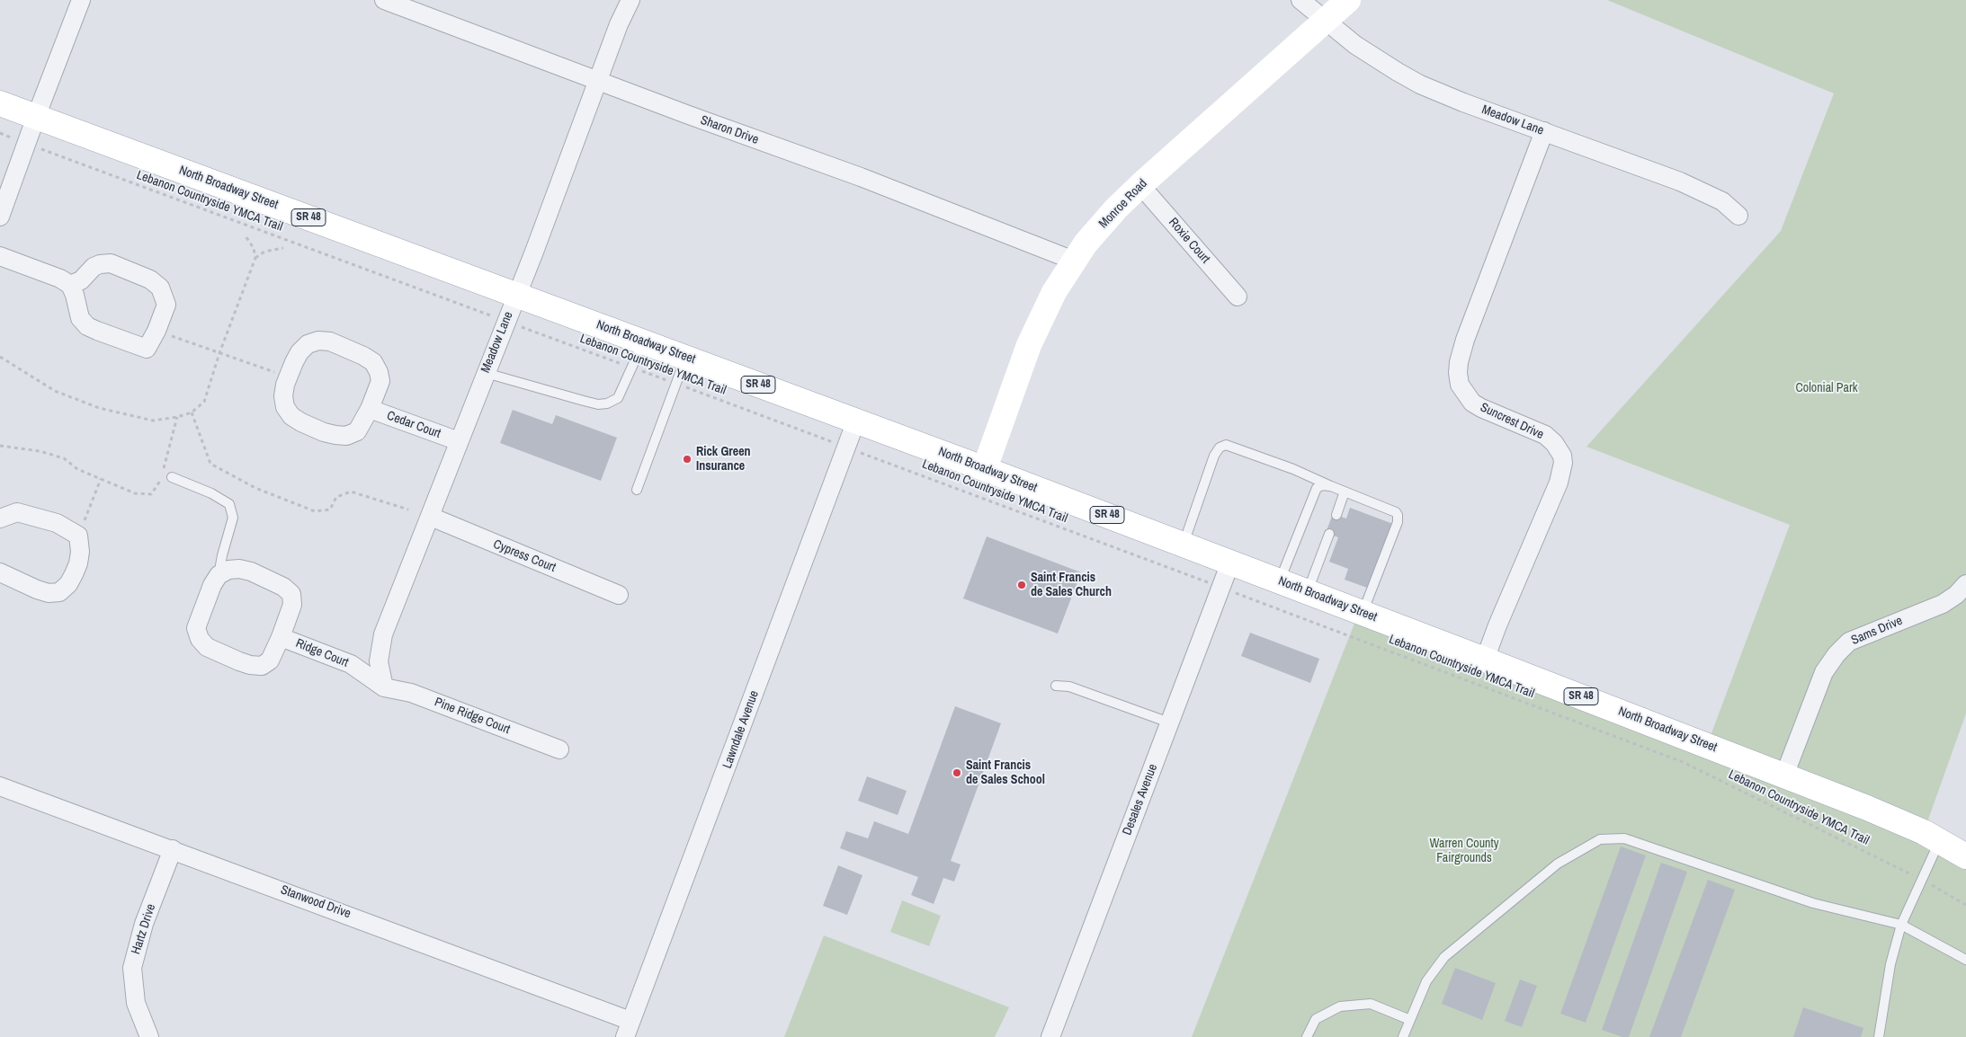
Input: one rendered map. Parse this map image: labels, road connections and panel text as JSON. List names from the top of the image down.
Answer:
{
  "streets": {
    "main road": ["North Broadway Street", "Monroe Road", "SR 48"],
    "street": [
      "Meadow Lane",
      "Sharon Drive",
      "Roxie Court",
      "Suncrest Drive",
      "Cedar Court",
      "Cypress Court",
      "Sams Drive",
      "Ridge Court",
      "Pine Ridge Court",
      "Lawndale Avenue",
      "Desales Avenue",
      "Stanwood Drive",
      "Hartz Drive"
    ],
    "path": ["Lebanon Countryside YMCA Trail"]
  },
  "crossings": [
    ["Meadow Lane", "Sharon Drive"],
    ["Meadow Lane", "North Broadway Street"],
    ["Meadow Lane", "Lebanon Countryside YMCA Trail"],
    ["Meadow Lane", "Monroe Road"],
    ["Meadow Lane", "Suncrest Drive"],
    ["Meadow Lane", "Cedar Court"],
    ["Meadow Lane", "Cypress Court"],
    ["Meadow Lane", "Ridge Court"],
    ["Meadow Lane", "Pine Ridge Court"],
    ["Sharon Drive", "Monroe Road"],
    ["North Broadway Street", "Monroe Road"],
    ["North Broadway Street", "Suncrest Drive"],
    ["North Broadway Street", "Sams Drive"],
    ["North Broadway Street", "Lawndale Avenue"],
    ["North Broadway Street", "Desales Avenue"],
    ["Lebanon Countryside YMCA Trail", "Lawndale Avenue"],
    ["Lebanon Countryside YMCA Trail", "Desales Avenue"],
    ["Monroe Road", "Roxie Court"],
    ["Ridge Court", "Pine Ridge Court"],
    ["Lawndale Avenue", "Stanwood Drive"],
    ["Stanwood Drive", "Hartz Drive"]
  ],
  "parks": ["Colonial Park", "Warren County Fairgrounds"],
  "places": ["Rick Green Insurance", "Saint Francis de Sales Church", "Saint Francis de Sales School"]
}
